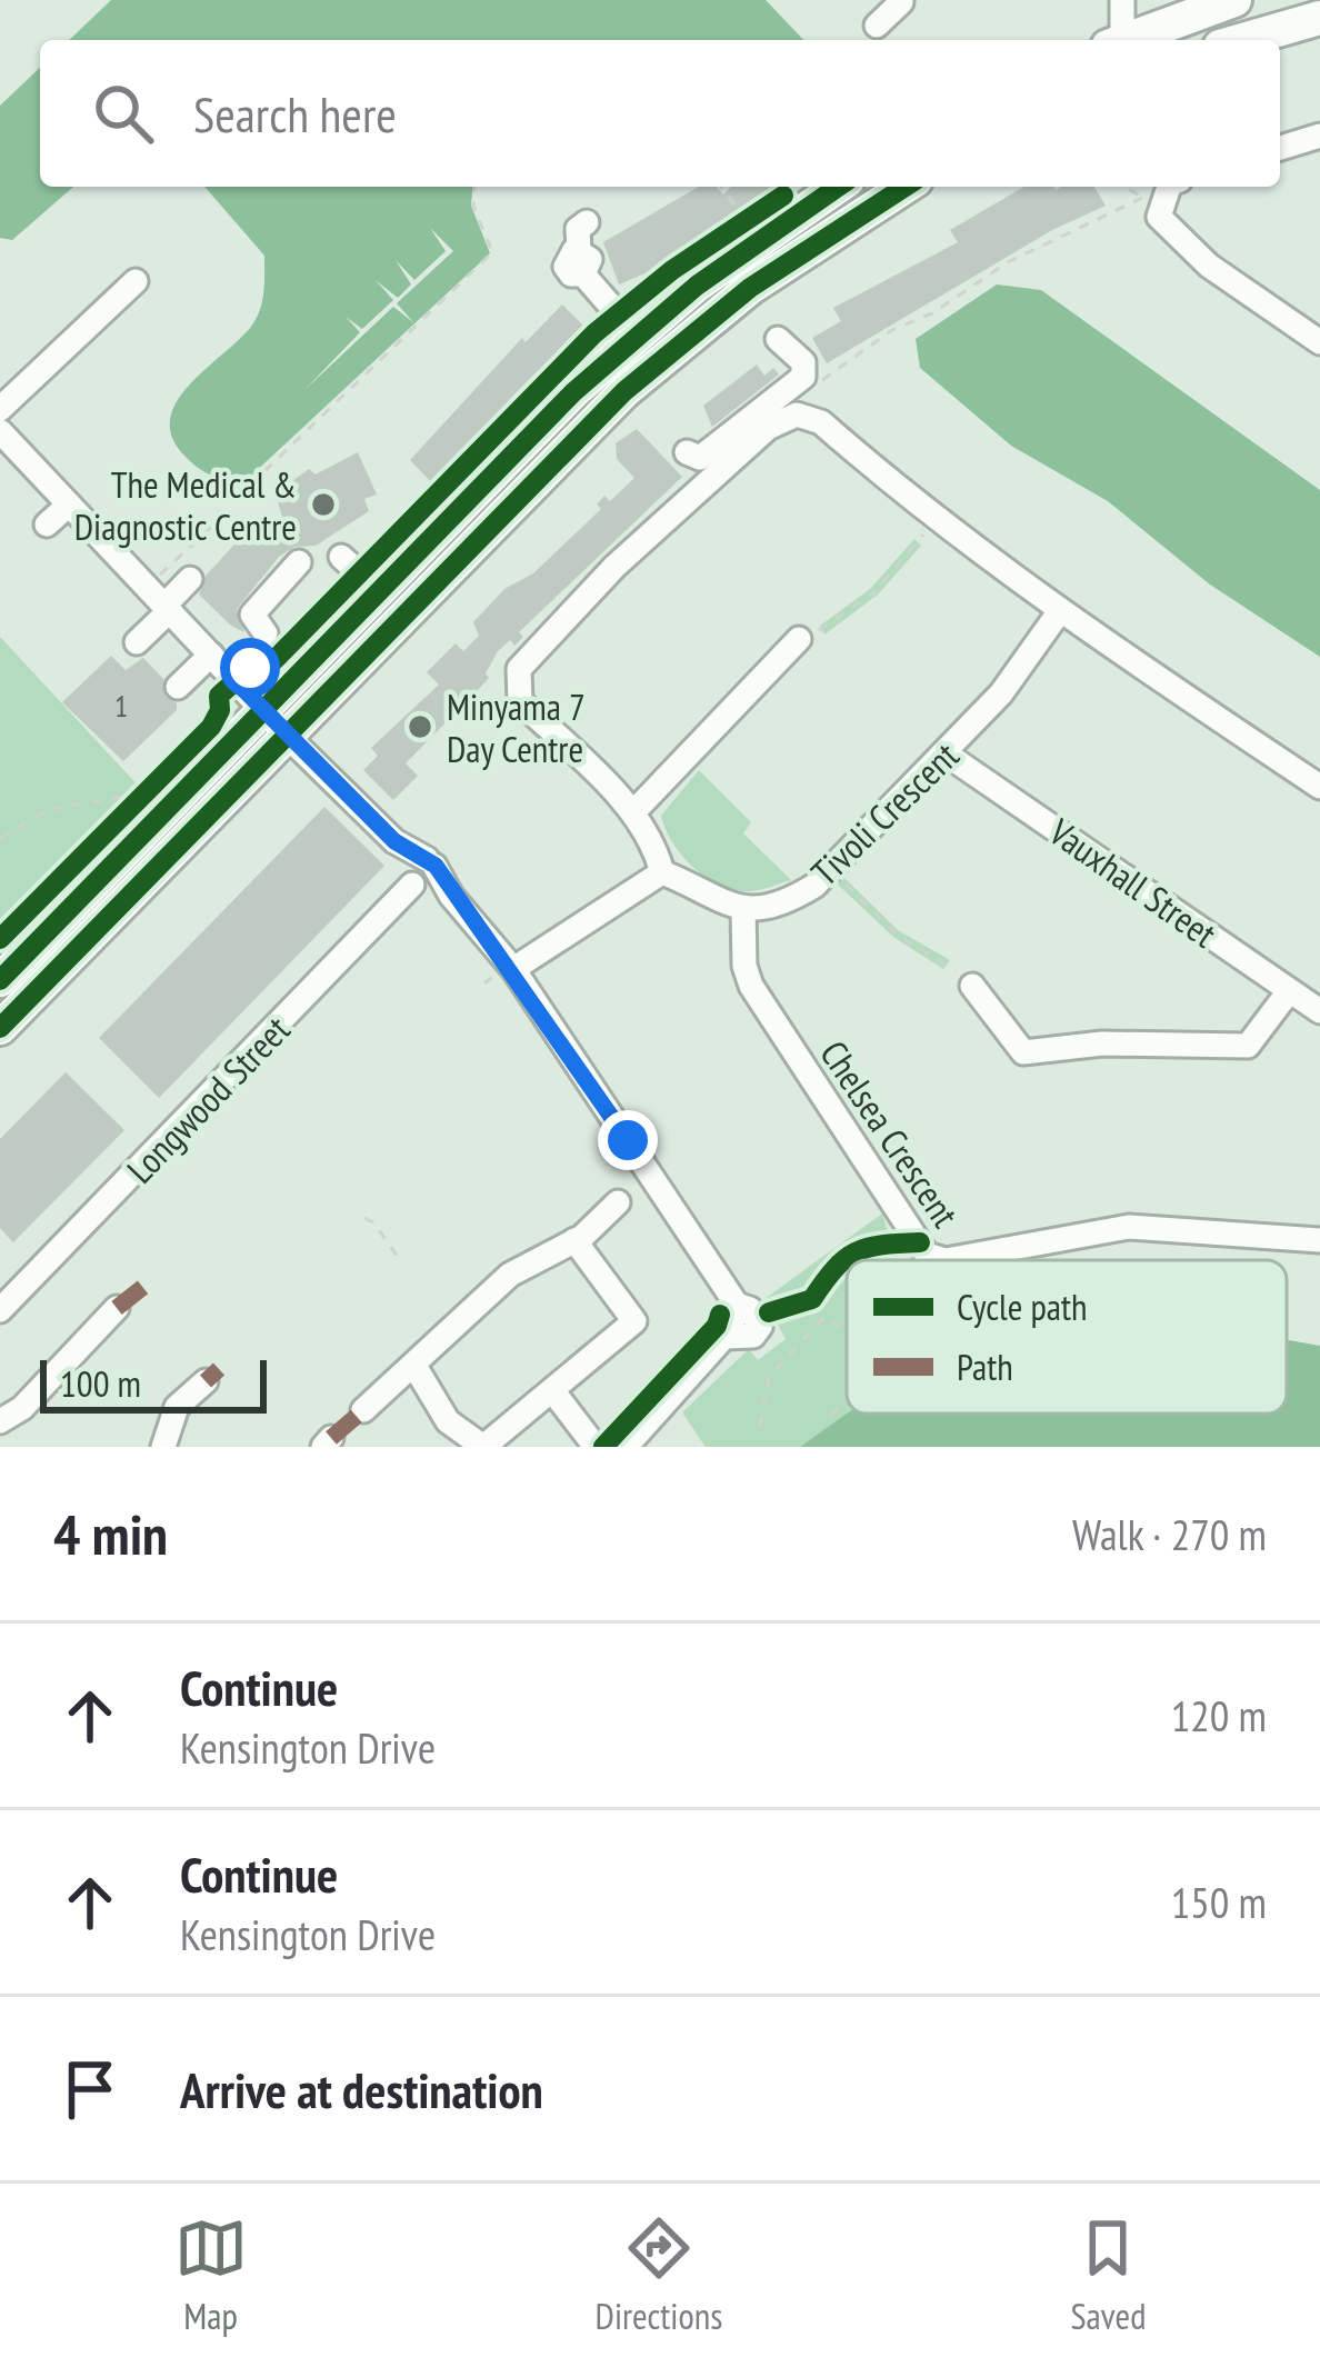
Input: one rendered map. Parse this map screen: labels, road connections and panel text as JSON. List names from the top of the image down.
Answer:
{
  "streets": {
    "street": [
      "Tivoli Crescent",
      "Vauxhall Street",
      "Longwood Street",
      "Chelsea Crescent"
    ]
  },
  "crossings": [
    ["Tivoli Crescent", "Vauxhall Street"],
    ["Tivoli Crescent", "Chelsea Crescent"]
  ],
  "places": ["The Medical & Diagnostic Centre", "Minyama 7 Day Centre"],
  "house_numbers": ["1"],
  "legend": ["Cycle path", "Path"],
  "scale_bar": "100 m",
  "page": {
    "search": "Search here",
    "scale": "100 m",
    "heading": ["4 min", "Walk · 270 m"],
    "list": [
      ["Continue", "Kensington Drive", "120 m"],
      ["Continue", "Kensington Drive", "150 m"],
      "Arrive at destination"
    ],
    "nav": ["Map", "Directions", "Saved"]
  }
}
